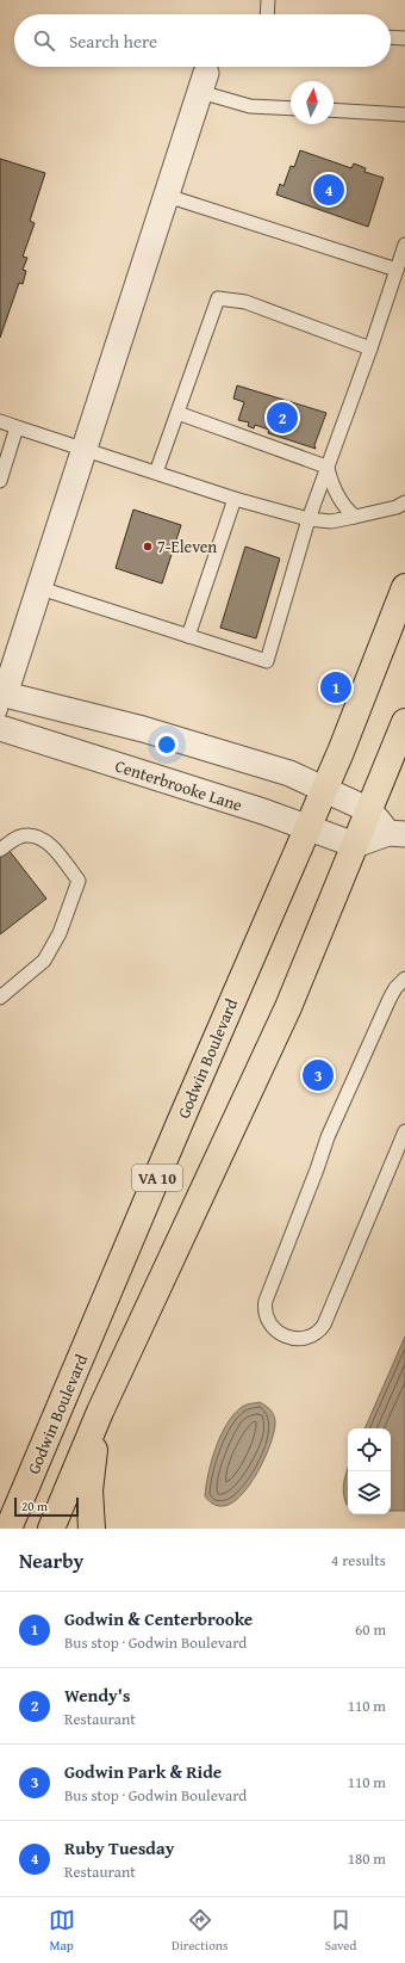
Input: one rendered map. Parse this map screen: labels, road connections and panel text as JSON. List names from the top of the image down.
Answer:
{
  "streets": {
    "highway": ["Godwin Boulevard", "VA 10"],
    "street": ["Centerbrooke Lane"]
  },
  "crossings": [
    ["Centerbrooke Lane", "Godwin Boulevard"],
    ["Centerbrooke Lane", "VA 10"]
  ],
  "places": ["7-Eleven"],
  "scale_bar": "20 m",
  "north": "top",
  "page": {
    "search": "Search here",
    "pins": [
      "4",
      "2",
      "1",
      "3"
    ],
    "scale": "20 m",
    "heading": ["Nearby", "4 results"],
    "list": [
      {
        "mark": "1",
        "name": "Godwin & Centerbrooke",
        "note": "Bus stop · Godwin Boulevard",
        "value": "60 m"
      },
      {
        "mark": "2",
        "name": "Wendy's",
        "note": "Restaurant",
        "value": "110 m"
      },
      {
        "mark": "3",
        "name": "Godwin Park & Ride",
        "note": "Bus stop · Godwin Boulevard",
        "value": "110 m"
      },
      {
        "mark": "4",
        "name": "Ruby Tuesday",
        "note": "Restaurant",
        "value": "180 m"
      }
    ],
    "nav": ["Map", "Directions", "Saved"]
  }
}
